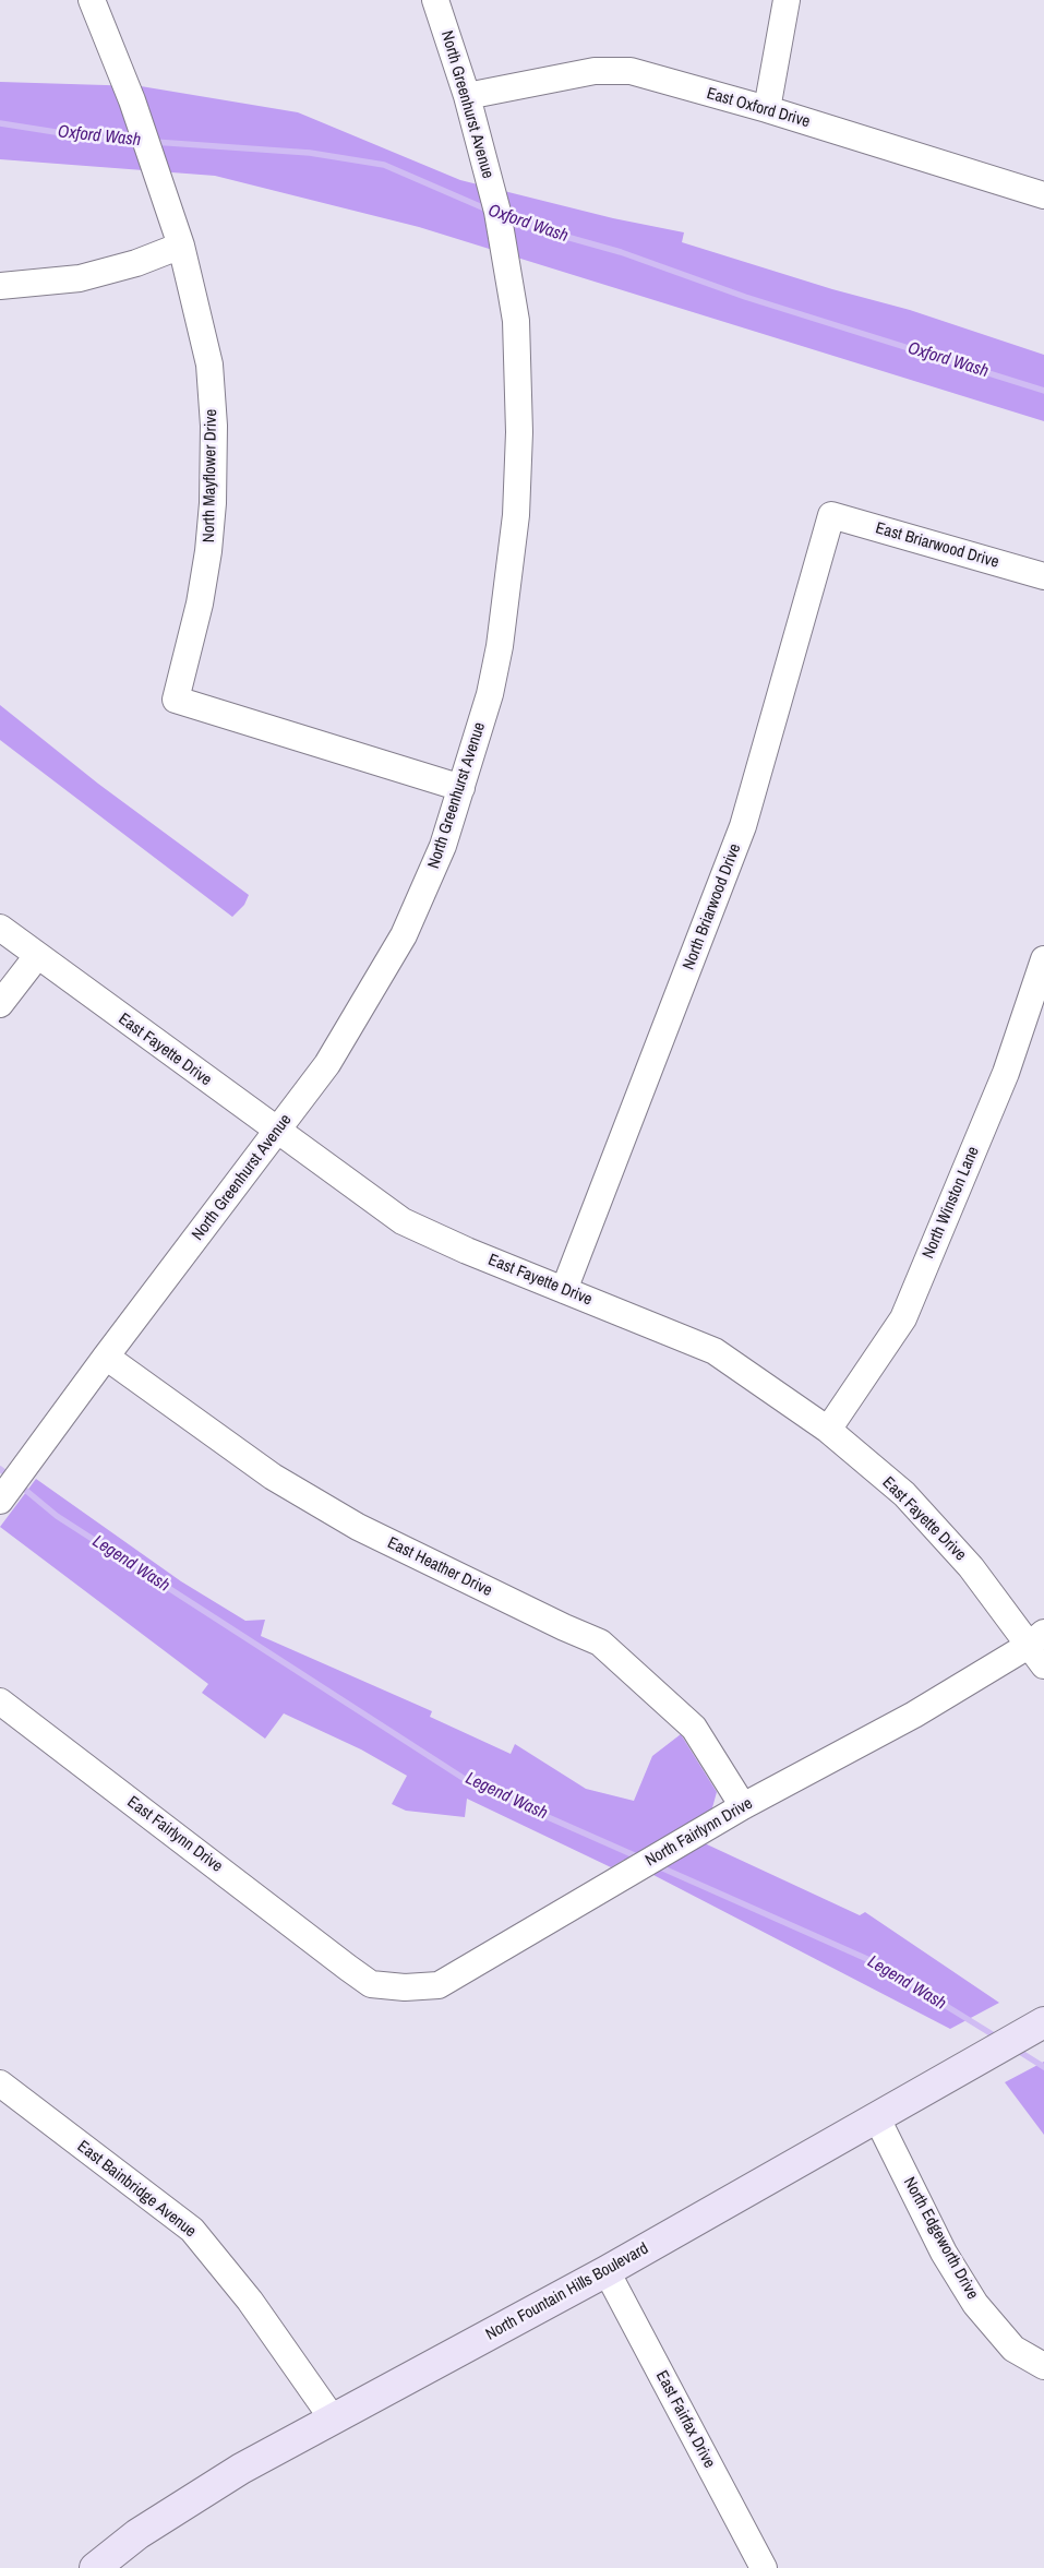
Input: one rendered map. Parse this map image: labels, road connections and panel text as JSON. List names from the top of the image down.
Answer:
{
  "streets": {
    "main road": ["North Fountain Hills Boulevard"],
    "street": [
      "North Greenhurst Avenue",
      "East Oxford Drive",
      "North Mayflower Drive",
      "East Briarwood Drive",
      "North Briarwood Drive",
      "East Fayette Drive",
      "North Winston Lane",
      "East Heather Drive",
      "North Fairlynn Drive",
      "East Fairlynn Drive",
      "East Bainbridge Avenue",
      "North Edgeworth Drive",
      "East Fairfax Drive"
    ]
  },
  "crossings": [
    ["North Greenhurst Avenue", "East Oxford Drive"],
    ["North Greenhurst Avenue", "North Mayflower Drive"],
    ["North Greenhurst Avenue", "East Fayette Drive"],
    ["North Greenhurst Avenue", "East Heather Drive"],
    ["East Briarwood Drive", "North Briarwood Drive"],
    ["North Briarwood Drive", "East Fayette Drive"],
    ["East Fayette Drive", "North Winston Lane"],
    ["East Fayette Drive", "North Fairlynn Drive"],
    ["East Heather Drive", "North Fairlynn Drive"],
    ["North Fairlynn Drive", "East Fairlynn Drive"],
    ["East Bainbridge Avenue", "North Fountain Hills Boulevard"],
    ["North Edgeworth Drive", "North Fountain Hills Boulevard"],
    ["North Fountain Hills Boulevard", "East Fairfax Drive"]
  ],
  "water": ["Oxford Wash", "Legend Wash"]
}
